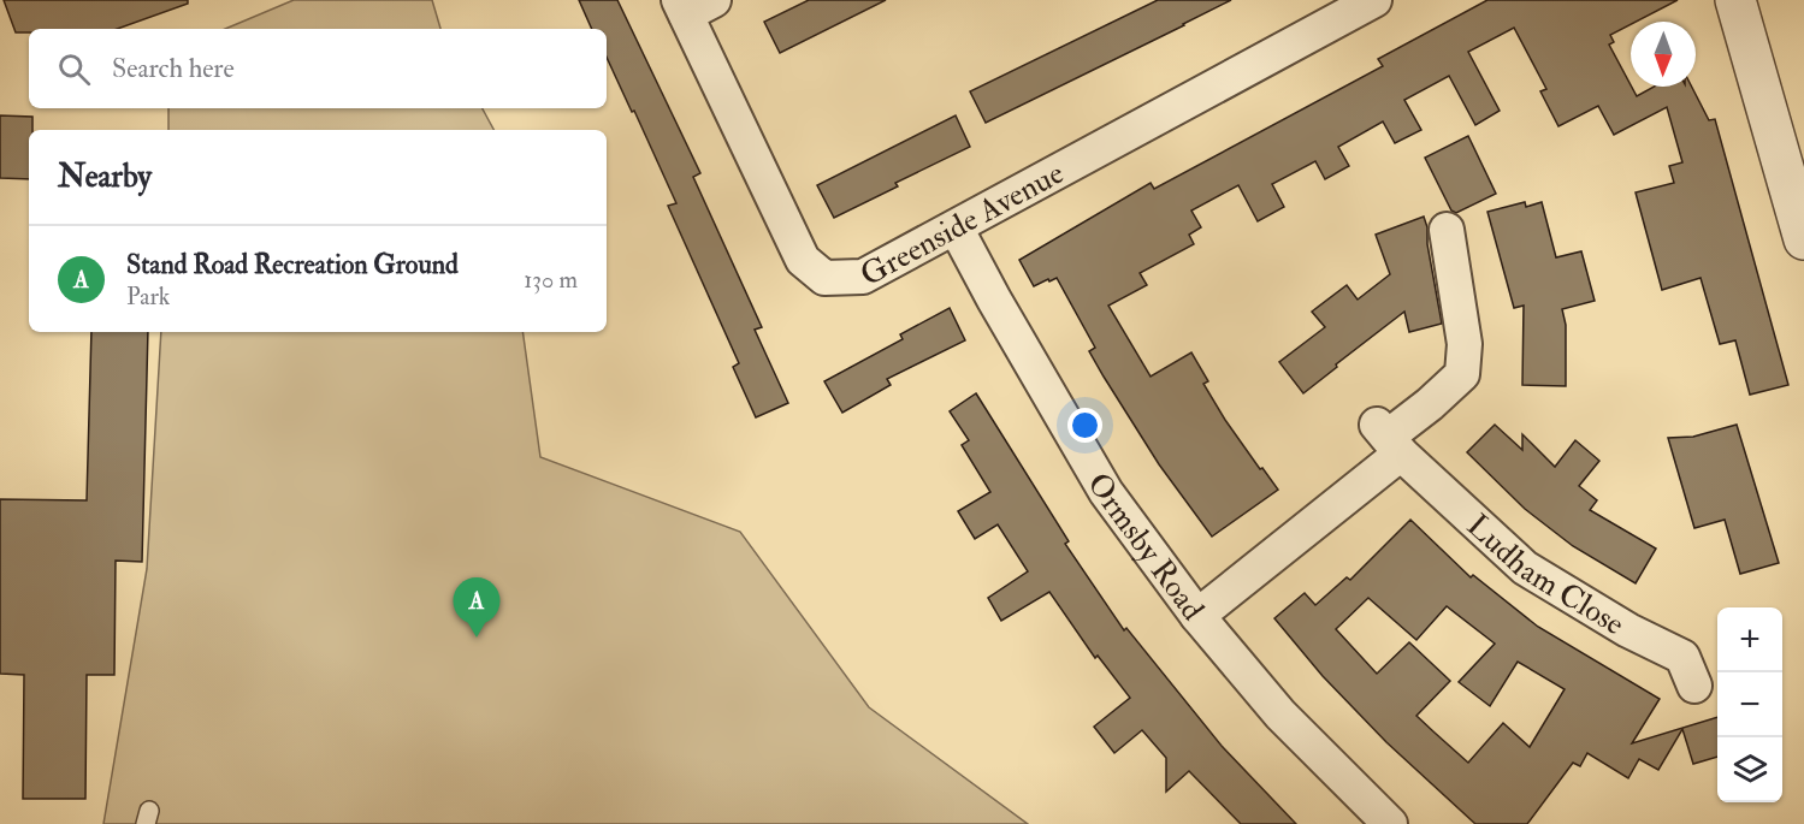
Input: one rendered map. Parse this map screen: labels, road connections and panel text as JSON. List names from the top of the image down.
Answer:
{
  "streets": {
    "street": ["Greenside Avenue", "Ormsby Road", "Ludham Close"]
  },
  "crossings": [
    ["Greenside Avenue", "Ormsby Road"]
  ],
  "north": "bottom",
  "page": {
    "search": "Search here",
    "heading": "Nearby",
    "list": [
      {
        "mark": "A",
        "name": "Stand Road Recreation Ground",
        "note": "Park",
        "value": "130 m"
      }
    ],
    "pins": "A",
    "map_buttons": ["+", "−"]
  }
}
